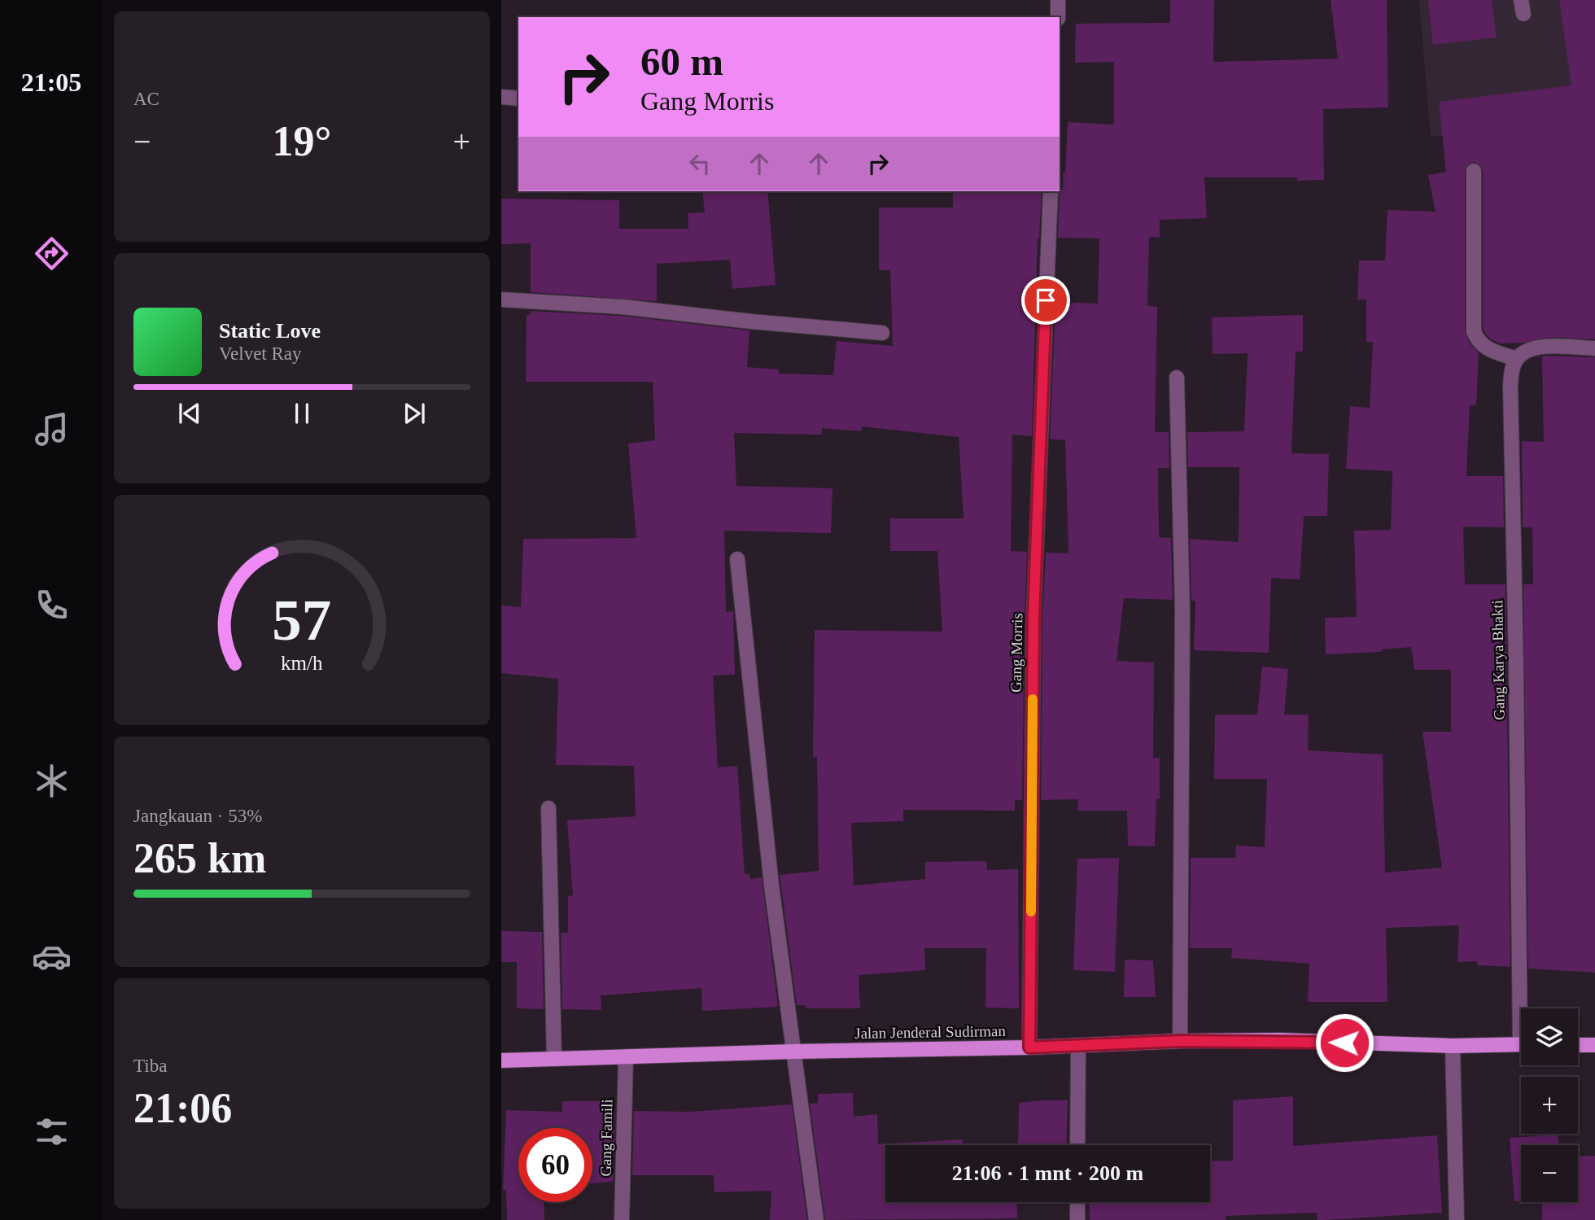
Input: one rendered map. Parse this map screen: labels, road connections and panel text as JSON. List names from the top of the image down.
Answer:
{
  "streets": {
    "main road": ["Jalan Jenderal Sudirman"],
    "street": ["Gang Morris", "Gang Karya Bhakti", "Gang Famili"]
  },
  "crossings": [
    ["Gang Morris", "Jalan Jenderal Sudirman"],
    ["Jalan Jenderal Sudirman", "Gang Famili"]
  ],
  "page": {
    "tabs": "21:05",
    "tile": [
      "AC",
      ["Jangkauan · 53%", "265 km"],
      ["Tiba", "21:06"]
    ],
    "turn": ["60 m", "Gang Morris"],
    "heat": ["−", "19°", "+"],
    "song": ["Static Love", "Velvet Ray"],
    "map_buttons": ["+", "−"],
    "limit": "60",
    "trip": "21:06 · 1 mnt · 200 m",
    "gauge": ["57", "km/h"]
  }
}
